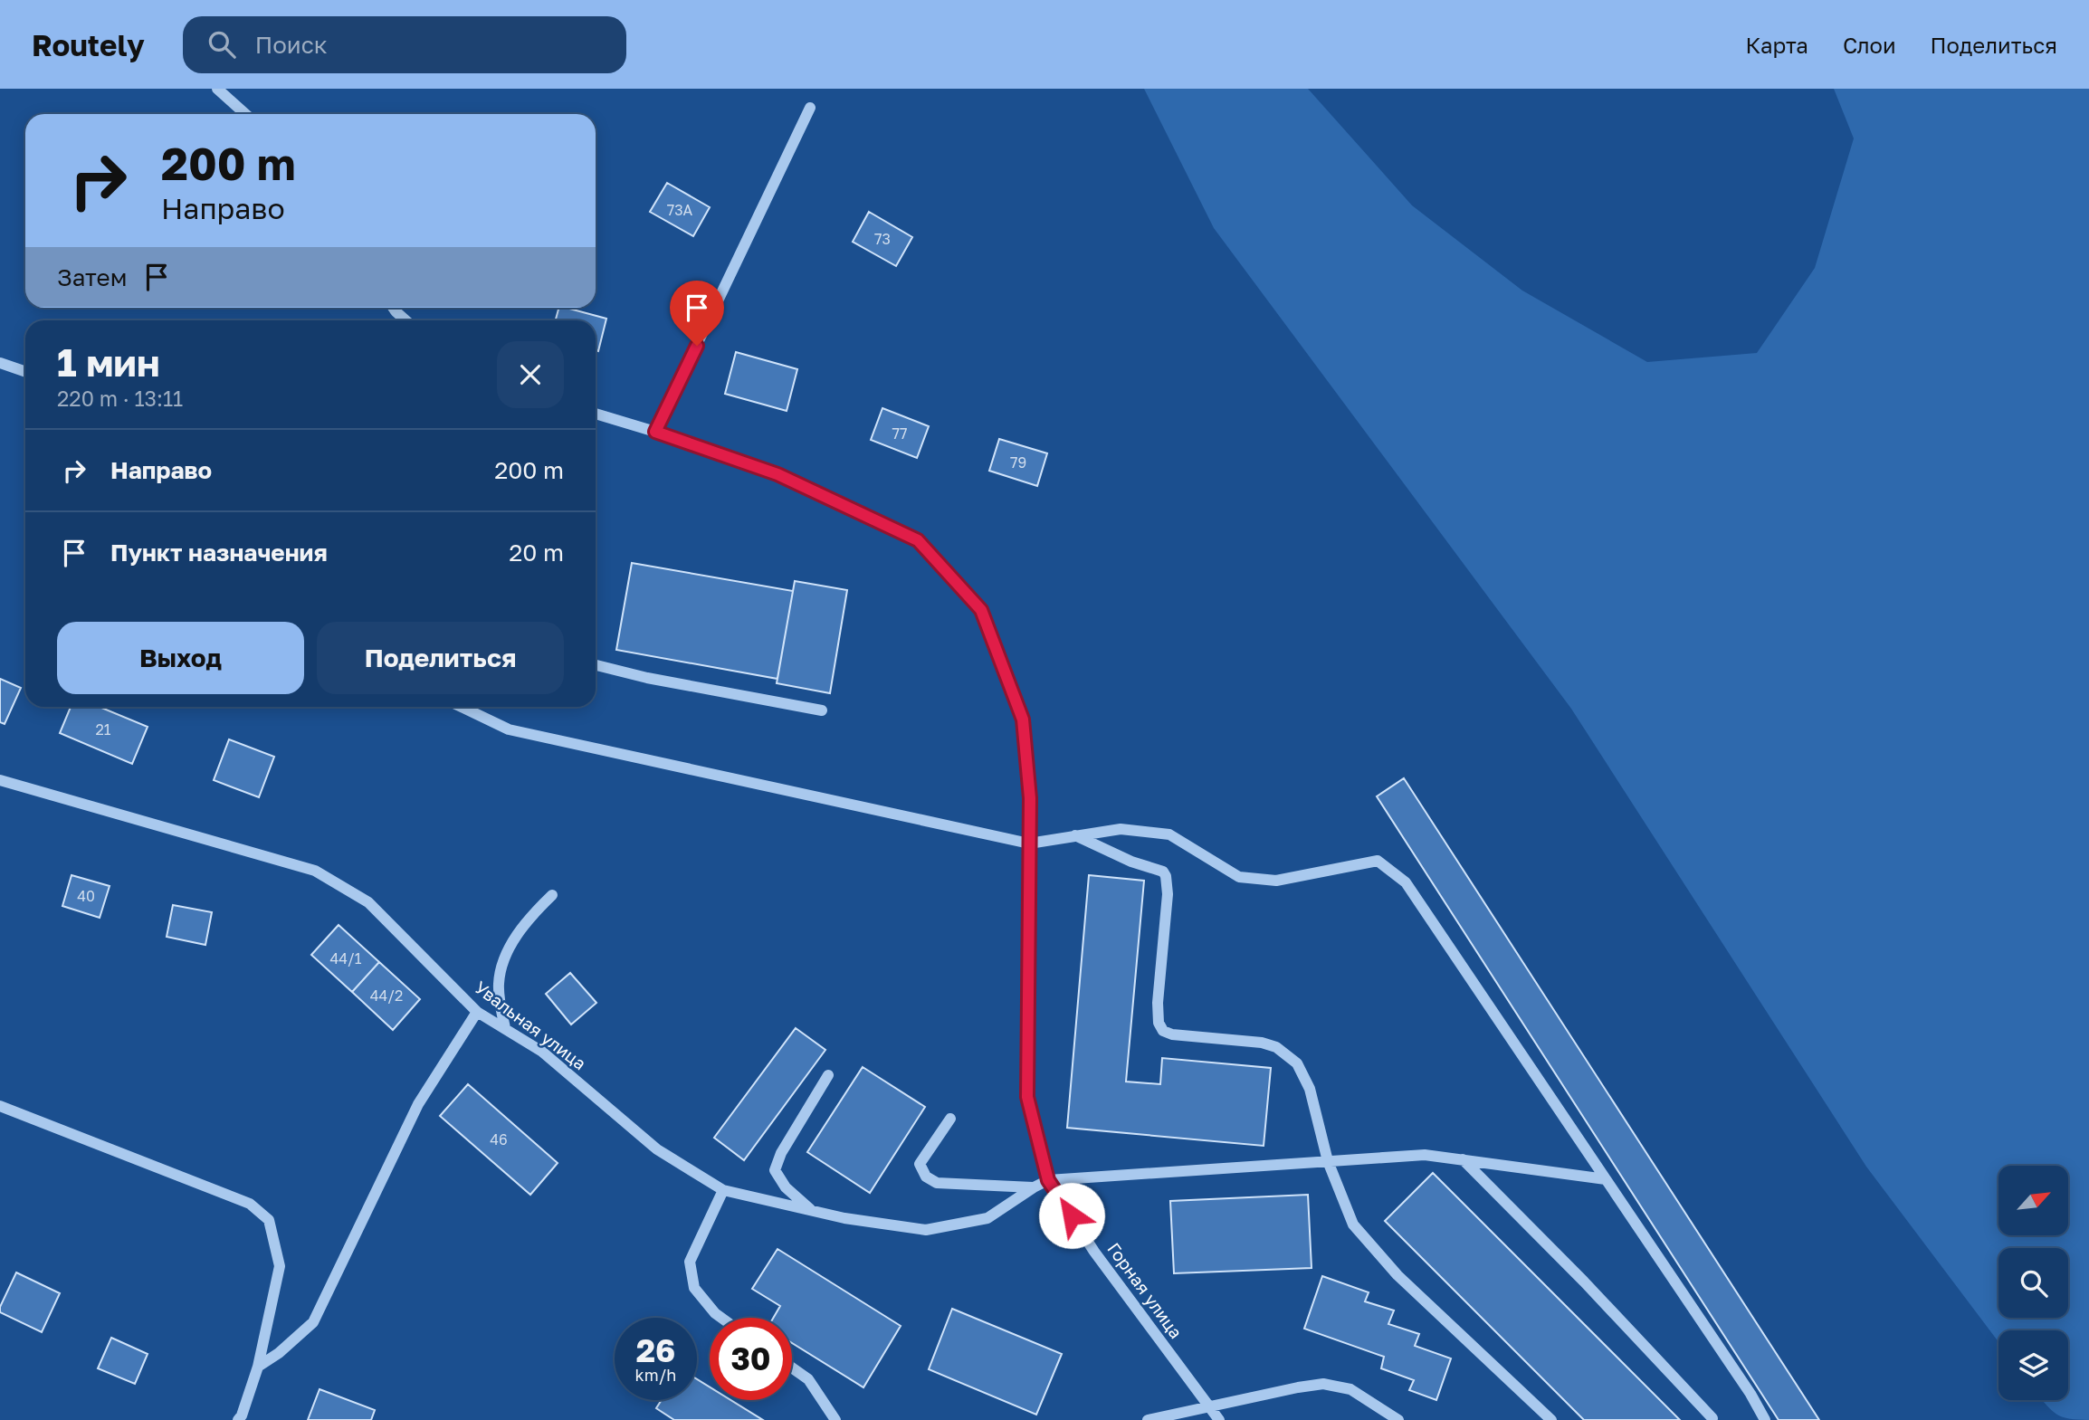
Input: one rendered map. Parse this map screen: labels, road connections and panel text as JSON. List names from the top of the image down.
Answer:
{
  "streets": {
    "street": ["Увальная улица", "Горная улица"]
  },
  "crossings": [
    ["Увальная улица", "Горная улица"]
  ],
  "house_numbers": [
    "73А",
    "73",
    "77",
    "79",
    "21",
    "40",
    "44/1",
    "44/2",
    "46"
  ],
  "north": "top right",
  "page": {
    "header": "Routely",
    "search": "Поиск",
    "nav": ["Карта", "Слои", "Поделиться"],
    "turn": ["200 m", "Направо"],
    "then": "Затем",
    "heading": ["1 мин", "220 m · 13:11"],
    "list": [
      {
        "name": "Направо",
        "value": "200 m"
      },
      {
        "name": "Пункт назначения",
        "value": "20 m"
      }
    ],
    "buttons": ["Выход", "Поделиться"],
    "speed": "26 km/h",
    "limit": "30"
  }
}
